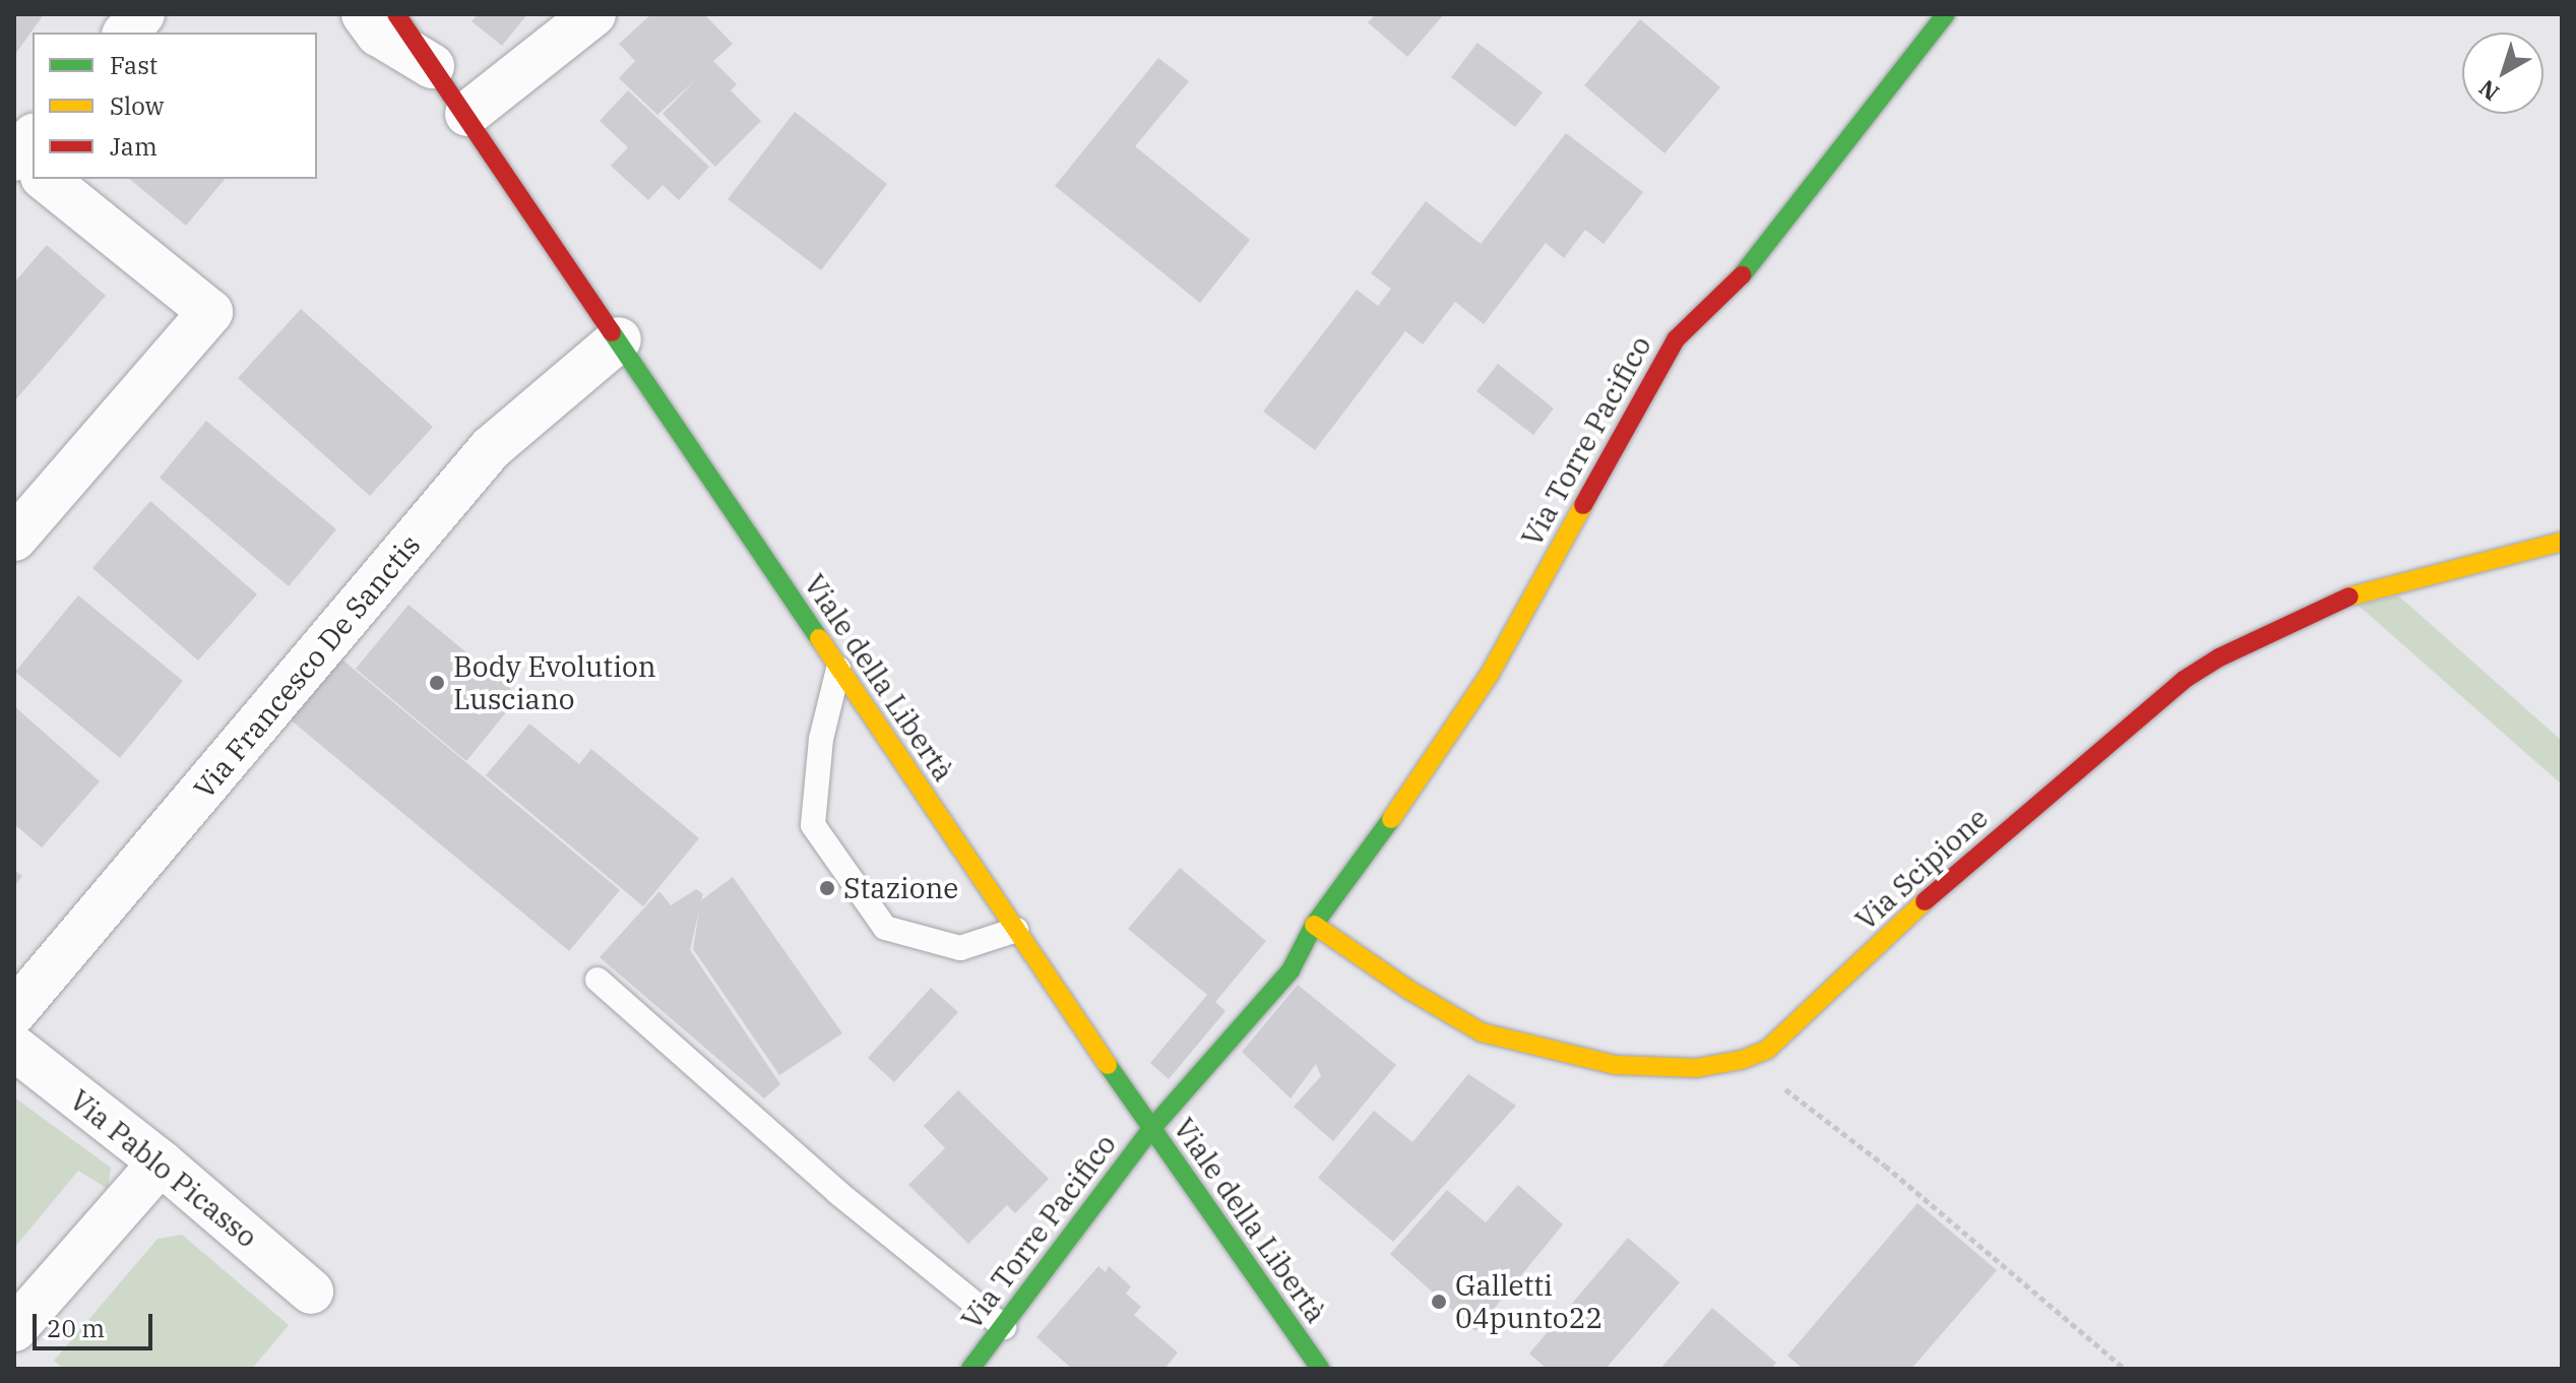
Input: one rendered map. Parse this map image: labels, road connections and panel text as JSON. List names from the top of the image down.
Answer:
{
  "streets": {
    "street": [
      "Via Torre Pacifico",
      "Via Francesco De Sanctis",
      "Viale della Libertà",
      "Via Scipione",
      "Via Pablo Picasso"
    ]
  },
  "crossings": [
    ["Via Torre Pacifico", "Viale della Libertà"],
    ["Via Torre Pacifico", "Via Scipione"],
    ["Via Francesco De Sanctis", "Viale della Libertà"]
  ],
  "places": ["Body Evolution Lusciano", "Stazione", "Galletti 04punto22"],
  "legend": ["Fast", "Slow", "Jam"],
  "scale_bar": "20 m",
  "north": "bottom left"
}
